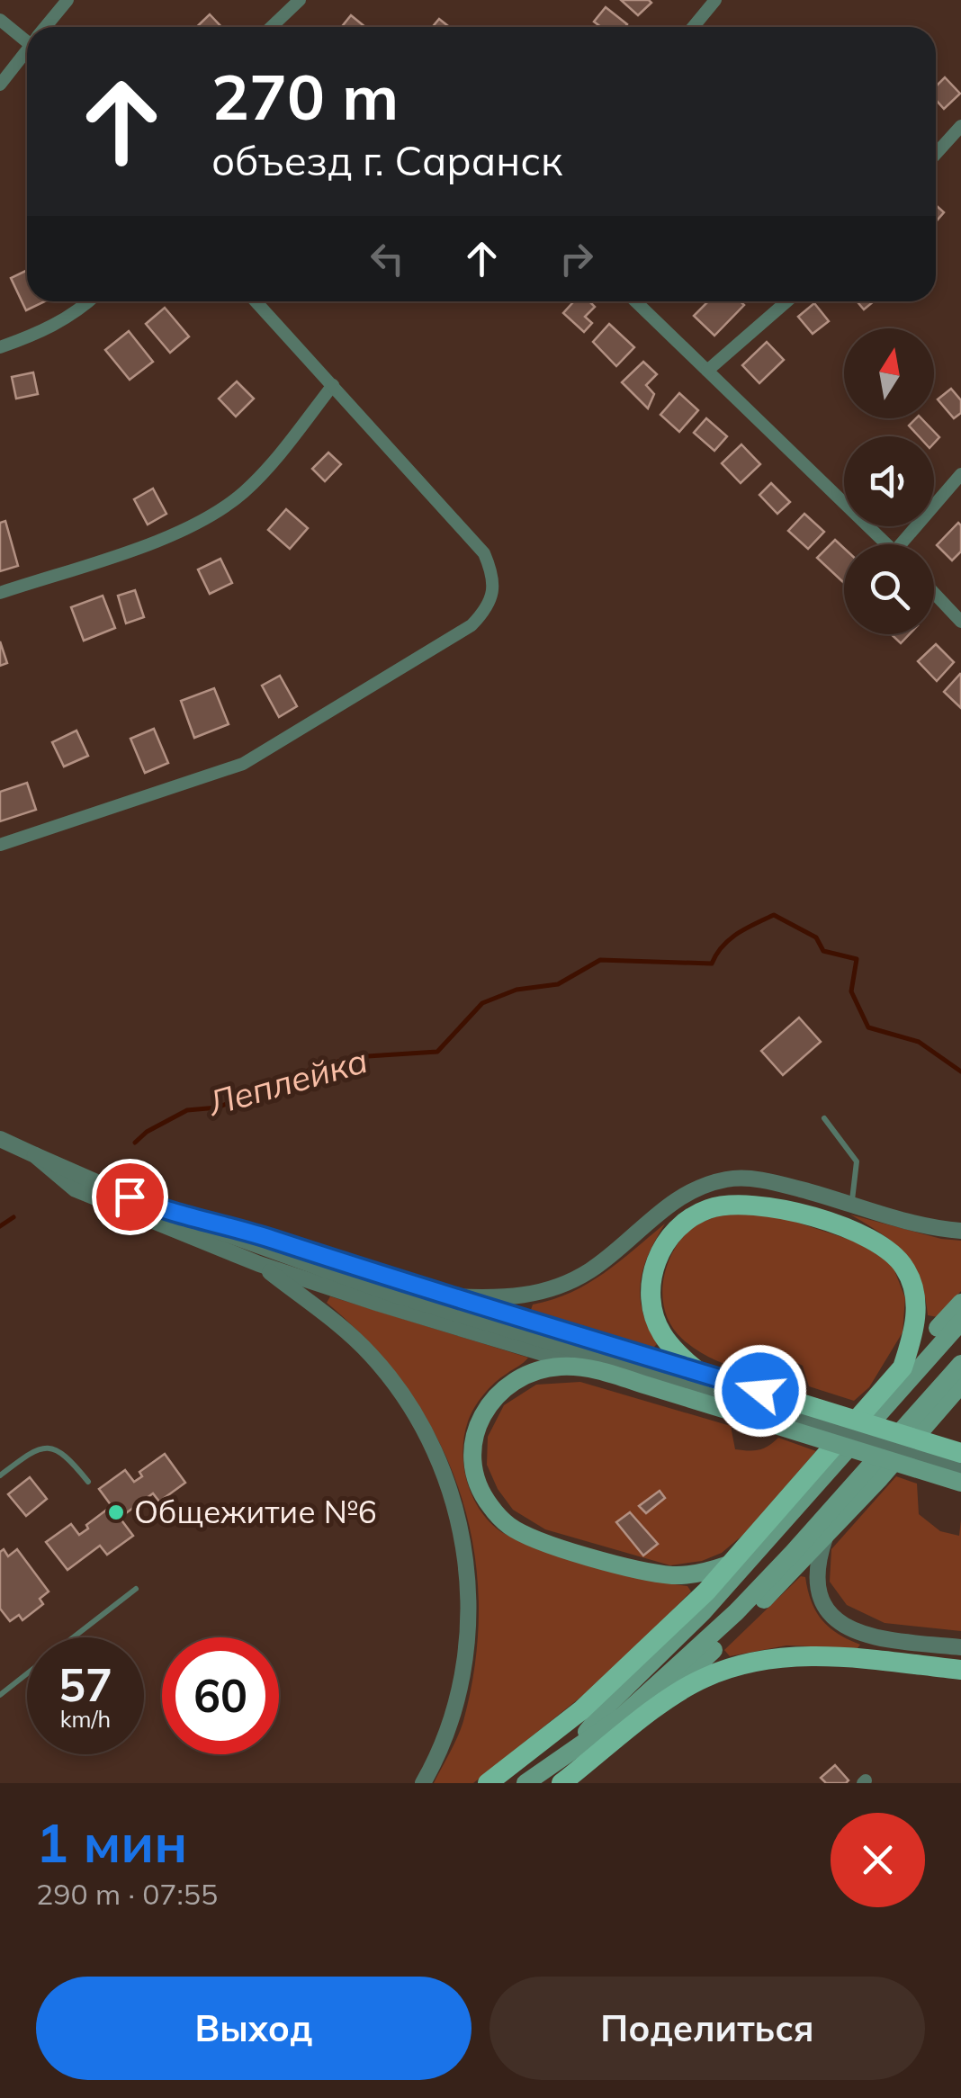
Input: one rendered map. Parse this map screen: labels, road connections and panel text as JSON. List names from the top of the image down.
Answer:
{
  "water": ["Леплейка"],
  "places": ["Общежитие №6"],
  "north": "top",
  "page": {
    "turn": ["270 m", "объезд г. Саранск"],
    "speed": "57 km/h",
    "limit": "60",
    "heading": ["1 мин", "290 m · 07:55"],
    "buttons": ["Выход", "Поделиться"]
  }
}
